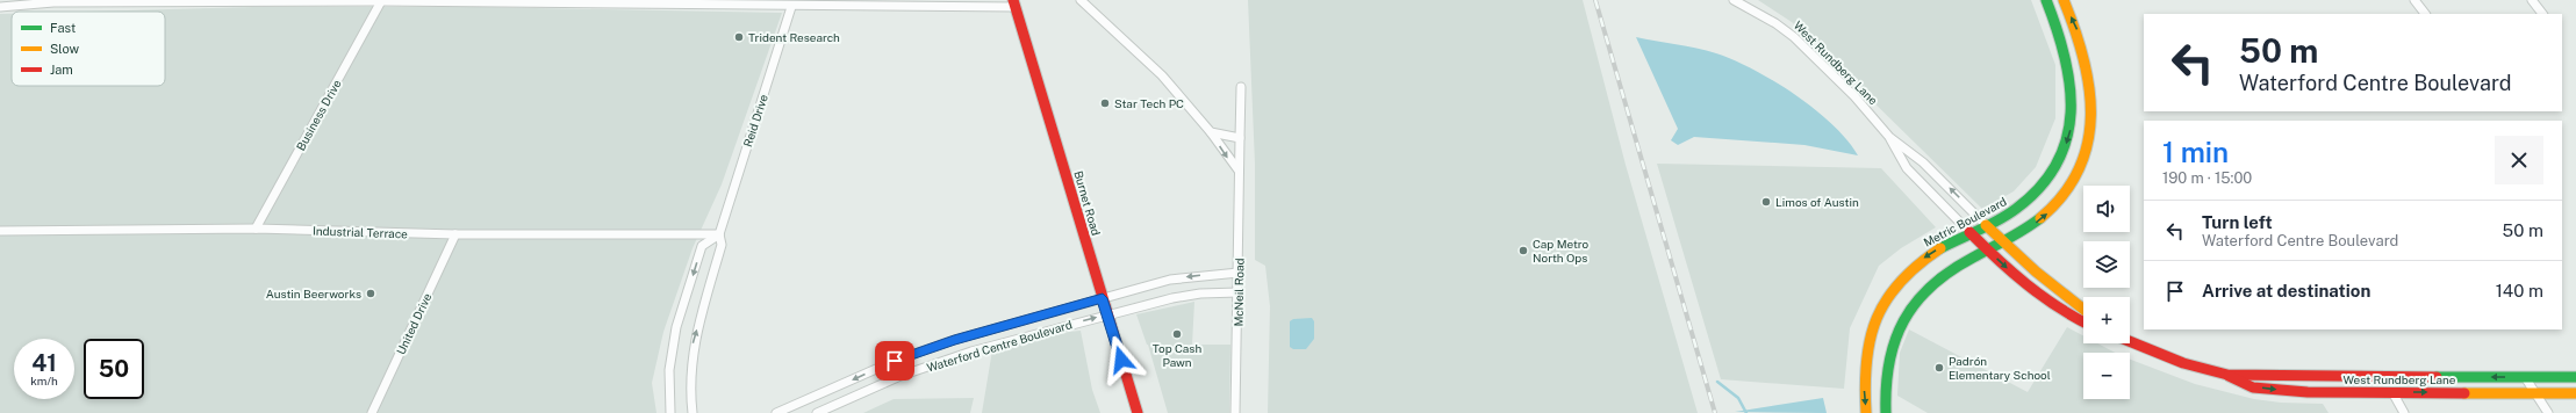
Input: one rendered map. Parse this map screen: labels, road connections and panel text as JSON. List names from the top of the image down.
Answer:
{
  "streets": {
    "main road": ["West Rundberg Lane", "Burnet Road", "Metric Boulevard"],
    "street": [
      "Business Drive",
      "Reid Drive",
      "Industrial Terrace",
      "McNeil Road",
      "United Drive",
      "Waterford Centre Boulevard"
    ]
  },
  "crossings": [
    ["West Rundberg Lane", "Metric Boulevard"],
    ["Business Drive", "Industrial Terrace"],
    ["Reid Drive", "Industrial Terrace"],
    ["Burnet Road", "Waterford Centre Boulevard"],
    ["Industrial Terrace", "United Drive"],
    ["McNeil Road", "Waterford Centre Boulevard"]
  ],
  "places": [
    "Trident Research",
    "Star Tech PC",
    "Limos of Austin",
    "Cap Metro North Ops",
    "Austin Beerworks",
    "Top Cash Pawn",
    "Padrón Elementary School"
  ],
  "legend": ["Fast", "Slow", "Jam"],
  "page": {
    "turn": ["50 m", "Waterford Centre Boulevard"],
    "heading": ["1 min", "190 m · 15:00"],
    "map_buttons": ["+", "−"],
    "list": [
      {
        "name": "Turn left",
        "note": "Waterford Centre Boulevard",
        "value": "50 m"
      },
      {
        "name": "Arrive at destination",
        "value": "140 m"
      }
    ],
    "speed": "41 km/h",
    "limit": "50"
  }
}
